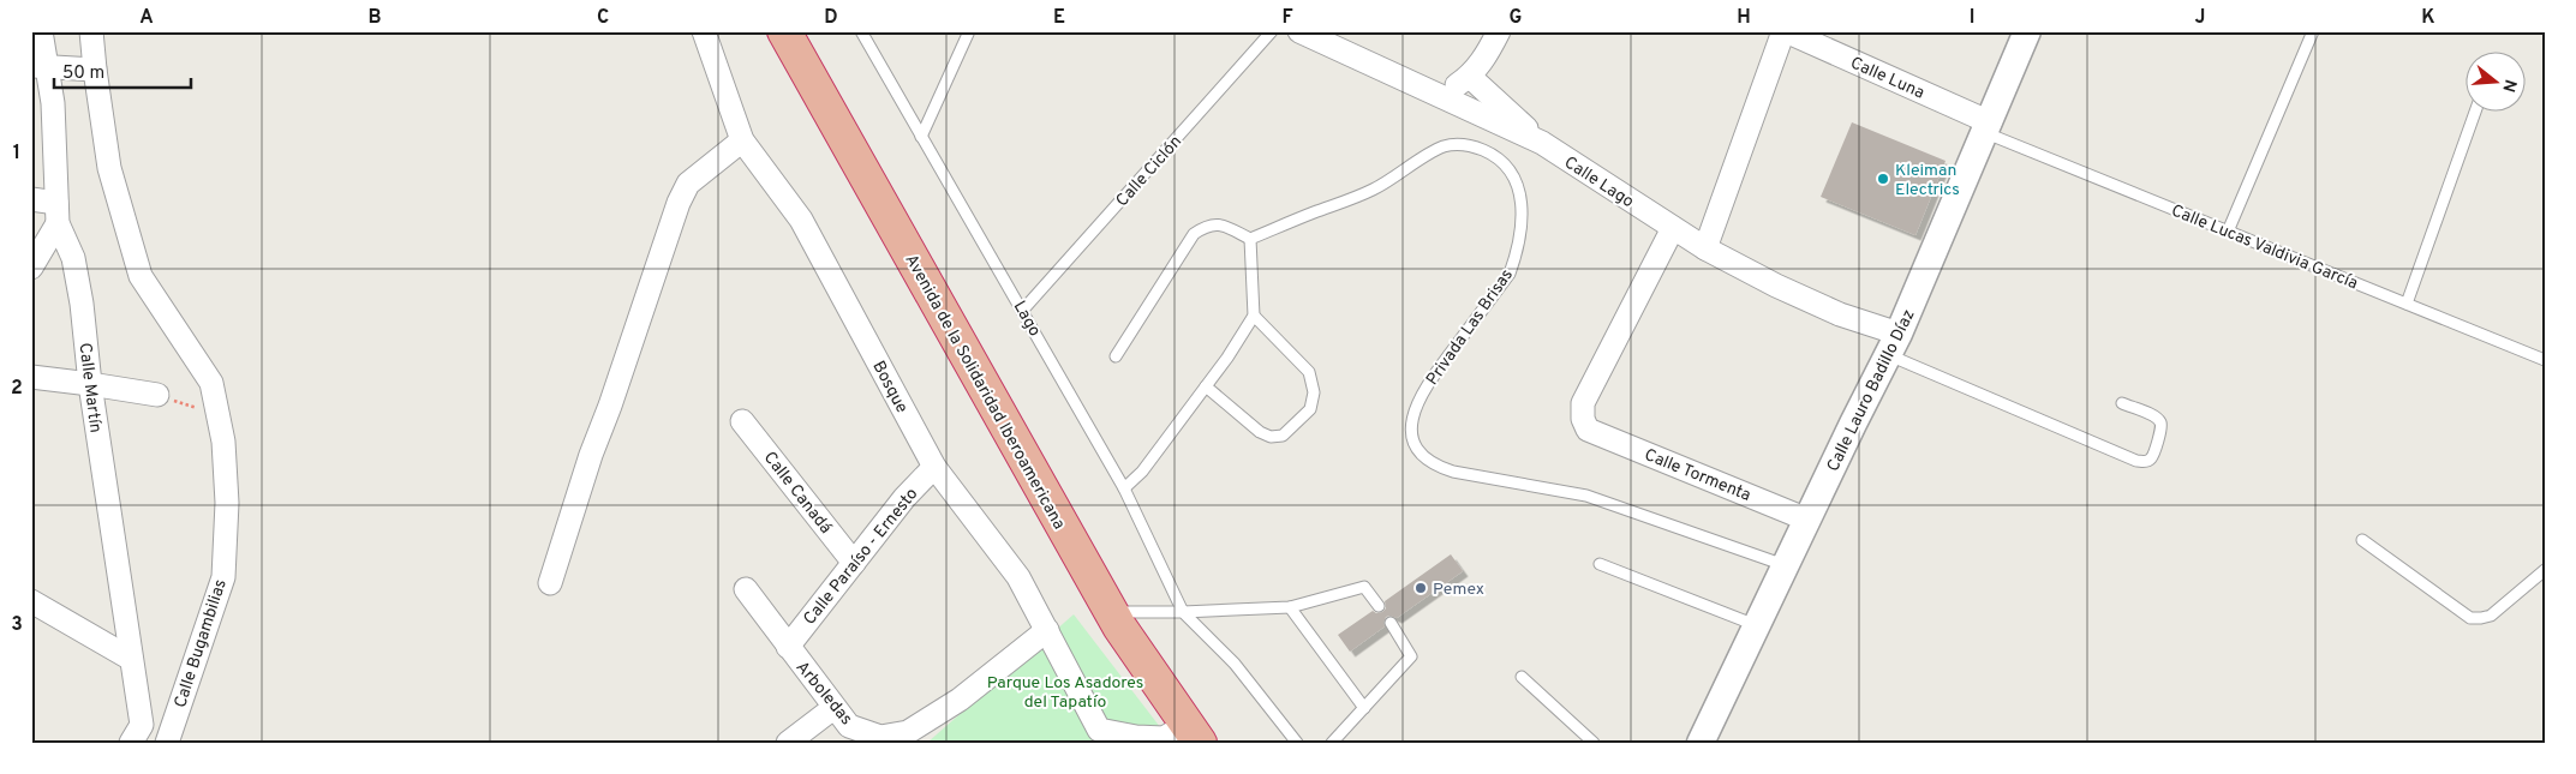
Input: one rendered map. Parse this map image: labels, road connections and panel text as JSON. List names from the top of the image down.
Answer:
{
  "streets": {
    "highway": ["Avenida de la Solidaridad Iberoamericana"],
    "street": [
      "Calle Luna",
      "Calle Lago",
      "Bosque",
      "Calle Martín",
      "Calle Lauro Badillo Díaz",
      "Calle Tormenta",
      "Calle Canadá",
      "Calle Paraíso - Ernesto",
      "Calle Bugambilias",
      "Arboledas"
    ],
    "lane": [
      "Calle Ciclón",
      "Calle Lucas Valdivia García",
      "Lago",
      "Privada Las Brisas"
    ]
  },
  "crossings": [
    ["Calle Luna", "Calle Lucas Valdivia García"],
    ["Calle Luna", "Calle Lauro Badillo Díaz"],
    ["Calle Ciclón", "Lago"],
    ["Calle Lago", "Calle Lauro Badillo Díaz"],
    ["Calle Lago", "Calle Tormenta"],
    ["Calle Lucas Valdivia García", "Calle Lauro Badillo Díaz"],
    ["Privada Las Brisas", "Calle Lauro Badillo Díaz"],
    ["Bosque", "Avenida de la Solidaridad Iberoamericana"],
    ["Bosque", "Calle Paraíso - Ernesto"],
    ["Bosque", "Arboledas"],
    ["Calle Lauro Badillo Díaz", "Calle Tormenta"],
    ["Calle Canadá", "Calle Paraíso - Ernesto"],
    ["Calle Paraíso - Ernesto", "Arboledas"]
  ],
  "parks": ["Parque Los Asadores del Tapatío"],
  "places": ["Kleiman Electrics", "Pemex"],
  "scale_bar": "50 m",
  "north": "right",
  "grid": {
    "columns": [
      "A",
      "B",
      "C",
      "D",
      "E",
      "F",
      "G",
      "H",
      "I",
      "J",
      "K"
    ],
    "rows": ["1", "2", "3"]
  }
}
